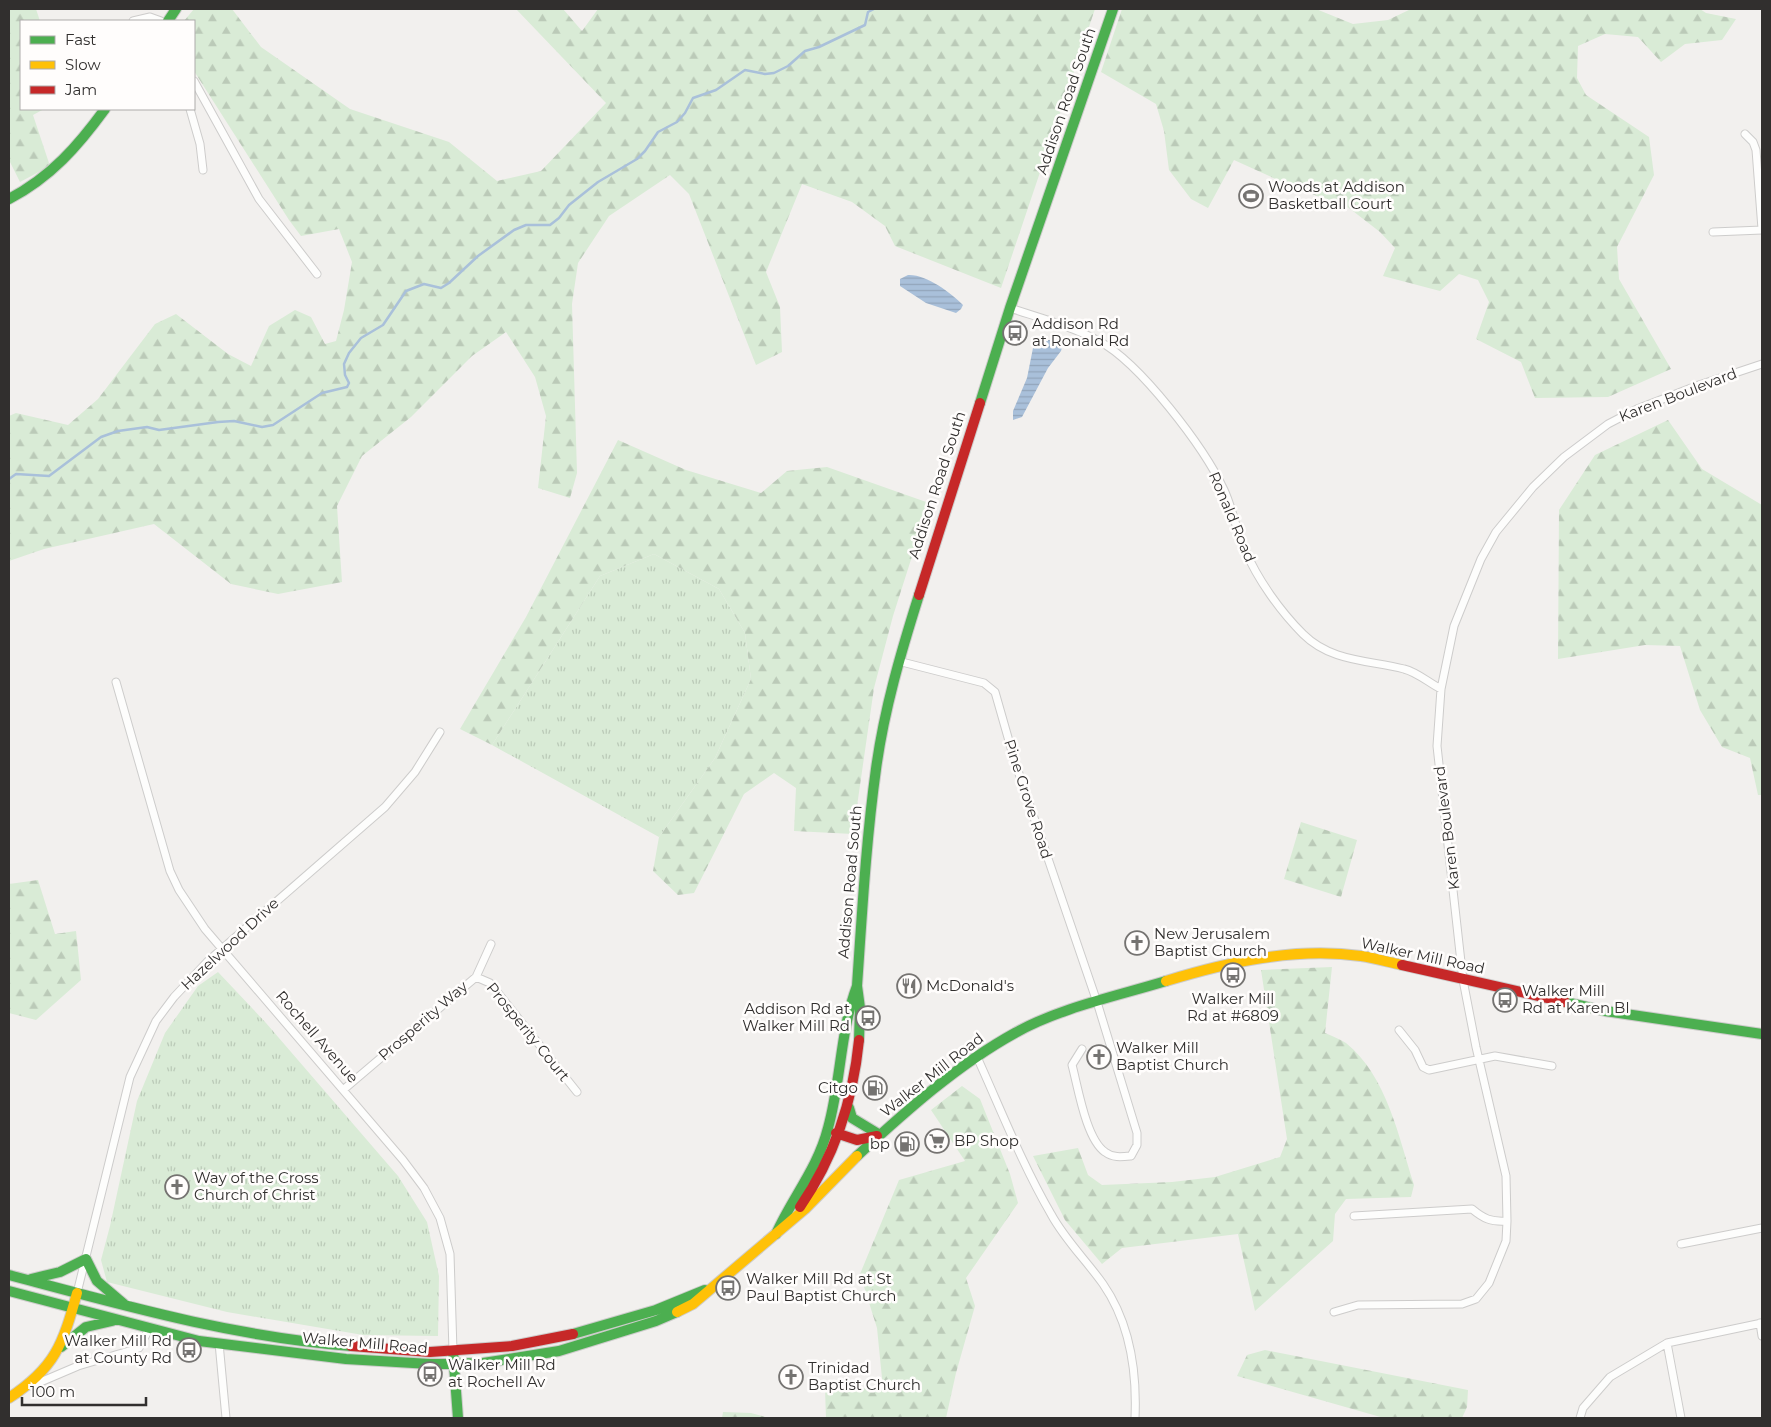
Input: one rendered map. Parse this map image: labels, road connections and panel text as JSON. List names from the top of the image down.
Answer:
{
  "streets": {
    "main road": ["Addison Road South", "Walker Mill Road", "Rochell Avenue"],
    "street": [
      "Karen Boulevard",
      "Ronald Road",
      "Pine Grove Road",
      "Hazelwood Drive",
      "Prosperity Way",
      "Prosperity Court"
    ]
  },
  "crossings": [
    ["Addison Road South", "Ronald Road"],
    ["Addison Road South", "Pine Grove Road"],
    ["Addison Road South", "Walker Mill Road"],
    ["Karen Boulevard", "Ronald Road"],
    ["Karen Boulevard", "Walker Mill Road"],
    ["Pine Grove Road", "Walker Mill Road"],
    ["Hazelwood Drive", "Walker Mill Road"],
    ["Hazelwood Drive", "Rochell Avenue"],
    ["Walker Mill Road", "Rochell Avenue"],
    ["Prosperity Way", "Prosperity Court"],
    ["Prosperity Way", "Rochell Avenue"]
  ],
  "places": {
    "sports": ["Woods at Addison Basketball Court"],
    "bus stop": [
      "Addison Rd at Ronald Rd",
      "Walker Mill Rd at #6809",
      "Walker Mill Rd at Karen Bl",
      "Addison Rd at Walker Mill Rd",
      "Walker Mill Rd at St Paul Baptist Church",
      "Walker Mill Rd at County Rd",
      "Walker Mill Rd at Rochell Av"
    ],
    "church": [
      "New Jerusalem Baptist Church",
      "Walker Mill Baptist Church",
      "Way of the Cross Church of Christ",
      "Trinidad Baptist Church"
    ],
    "restaurant": ["McDonald's"],
    "fuel station": ["Citgo", "bp"],
    "supermarket": ["BP Shop"]
  },
  "legend": ["Fast", "Slow", "Jam"],
  "scale_bar": "100 m"
}
